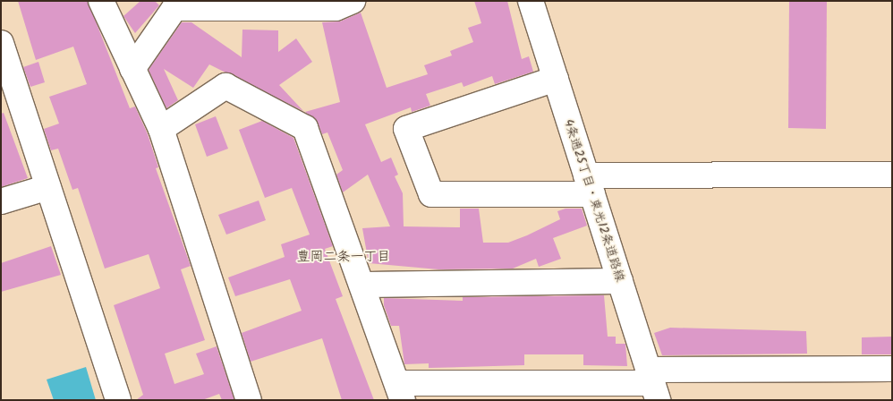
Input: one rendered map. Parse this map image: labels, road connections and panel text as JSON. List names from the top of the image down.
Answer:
{
  "streets": {
    "street": ["4条通25丁目・東光12条道路線"]
  },
  "districts": ["豊岡二条一丁目"]
}
